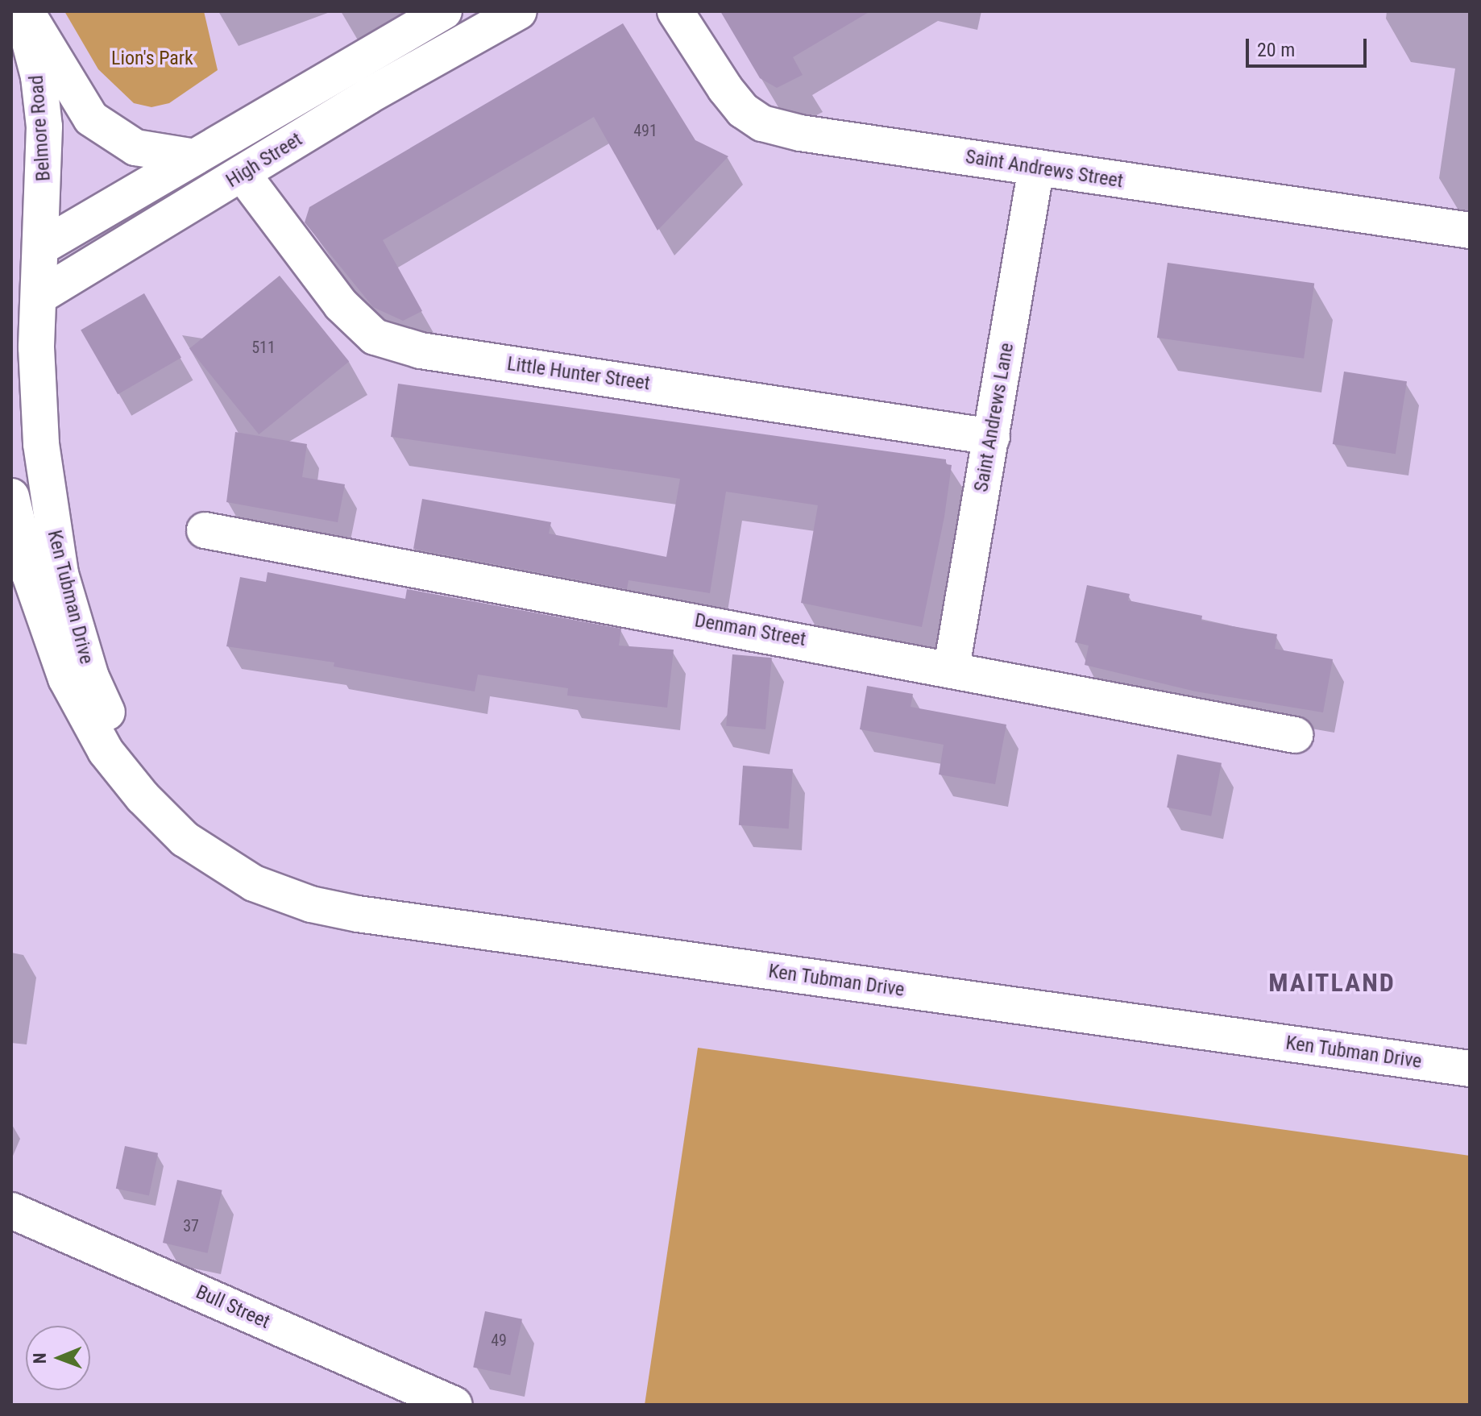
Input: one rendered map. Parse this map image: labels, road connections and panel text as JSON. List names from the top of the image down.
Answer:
{
  "streets": {
    "street": [
      "Belmore Road",
      "High Street",
      "Saint Andrews Street",
      "Little Hunter Street",
      "Saint Andrews Lane",
      "Ken Tubman Drive",
      "Denman Street",
      "Bull Street"
    ]
  },
  "crossings": [
    ["Belmore Road", "High Street"],
    ["Belmore Road", "Ken Tubman Drive"],
    ["High Street", "Little Hunter Street"],
    ["High Street", "Ken Tubman Drive"],
    ["Saint Andrews Street", "Saint Andrews Lane"],
    ["Little Hunter Street", "Saint Andrews Lane"],
    ["Saint Andrews Lane", "Denman Street"]
  ],
  "districts": ["MAITLAND"],
  "parks": ["Lion's Park"],
  "house_numbers": [
    "491",
    "511",
    "37",
    "49"
  ],
  "scale_bar": "20 m",
  "north": "left"
}
